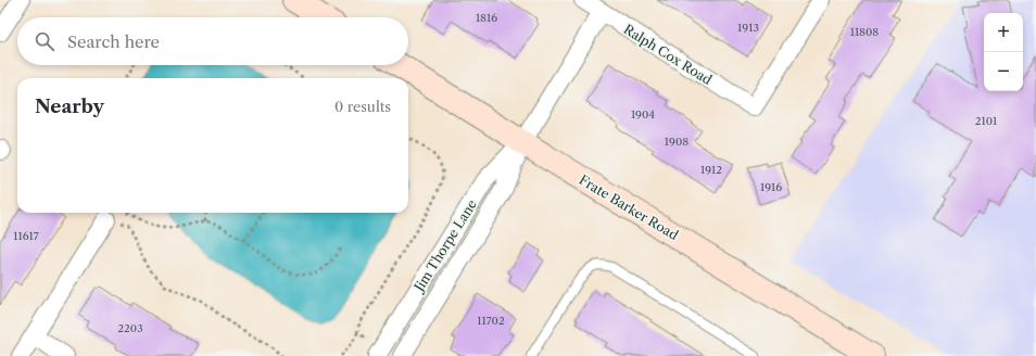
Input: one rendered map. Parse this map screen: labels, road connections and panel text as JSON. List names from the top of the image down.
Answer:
{
  "streets": {
    "street": ["Ralph Cox Road", "Frate Barker Road", "Jim Thorpe Lane"]
  },
  "crossings": [
    ["Ralph Cox Road", "Jim Thorpe Lane"],
    ["Frate Barker Road", "Jim Thorpe Lane"]
  ],
  "house_numbers": [
    "1816",
    "1913",
    "11808",
    "1904",
    "2101",
    "1908",
    "1912",
    "1916",
    "11617",
    "11702",
    "2203"
  ],
  "page": {
    "map_buttons": ["+", "−"],
    "search": "Search here",
    "heading": ["Nearby", "0 results"]
  }
}
